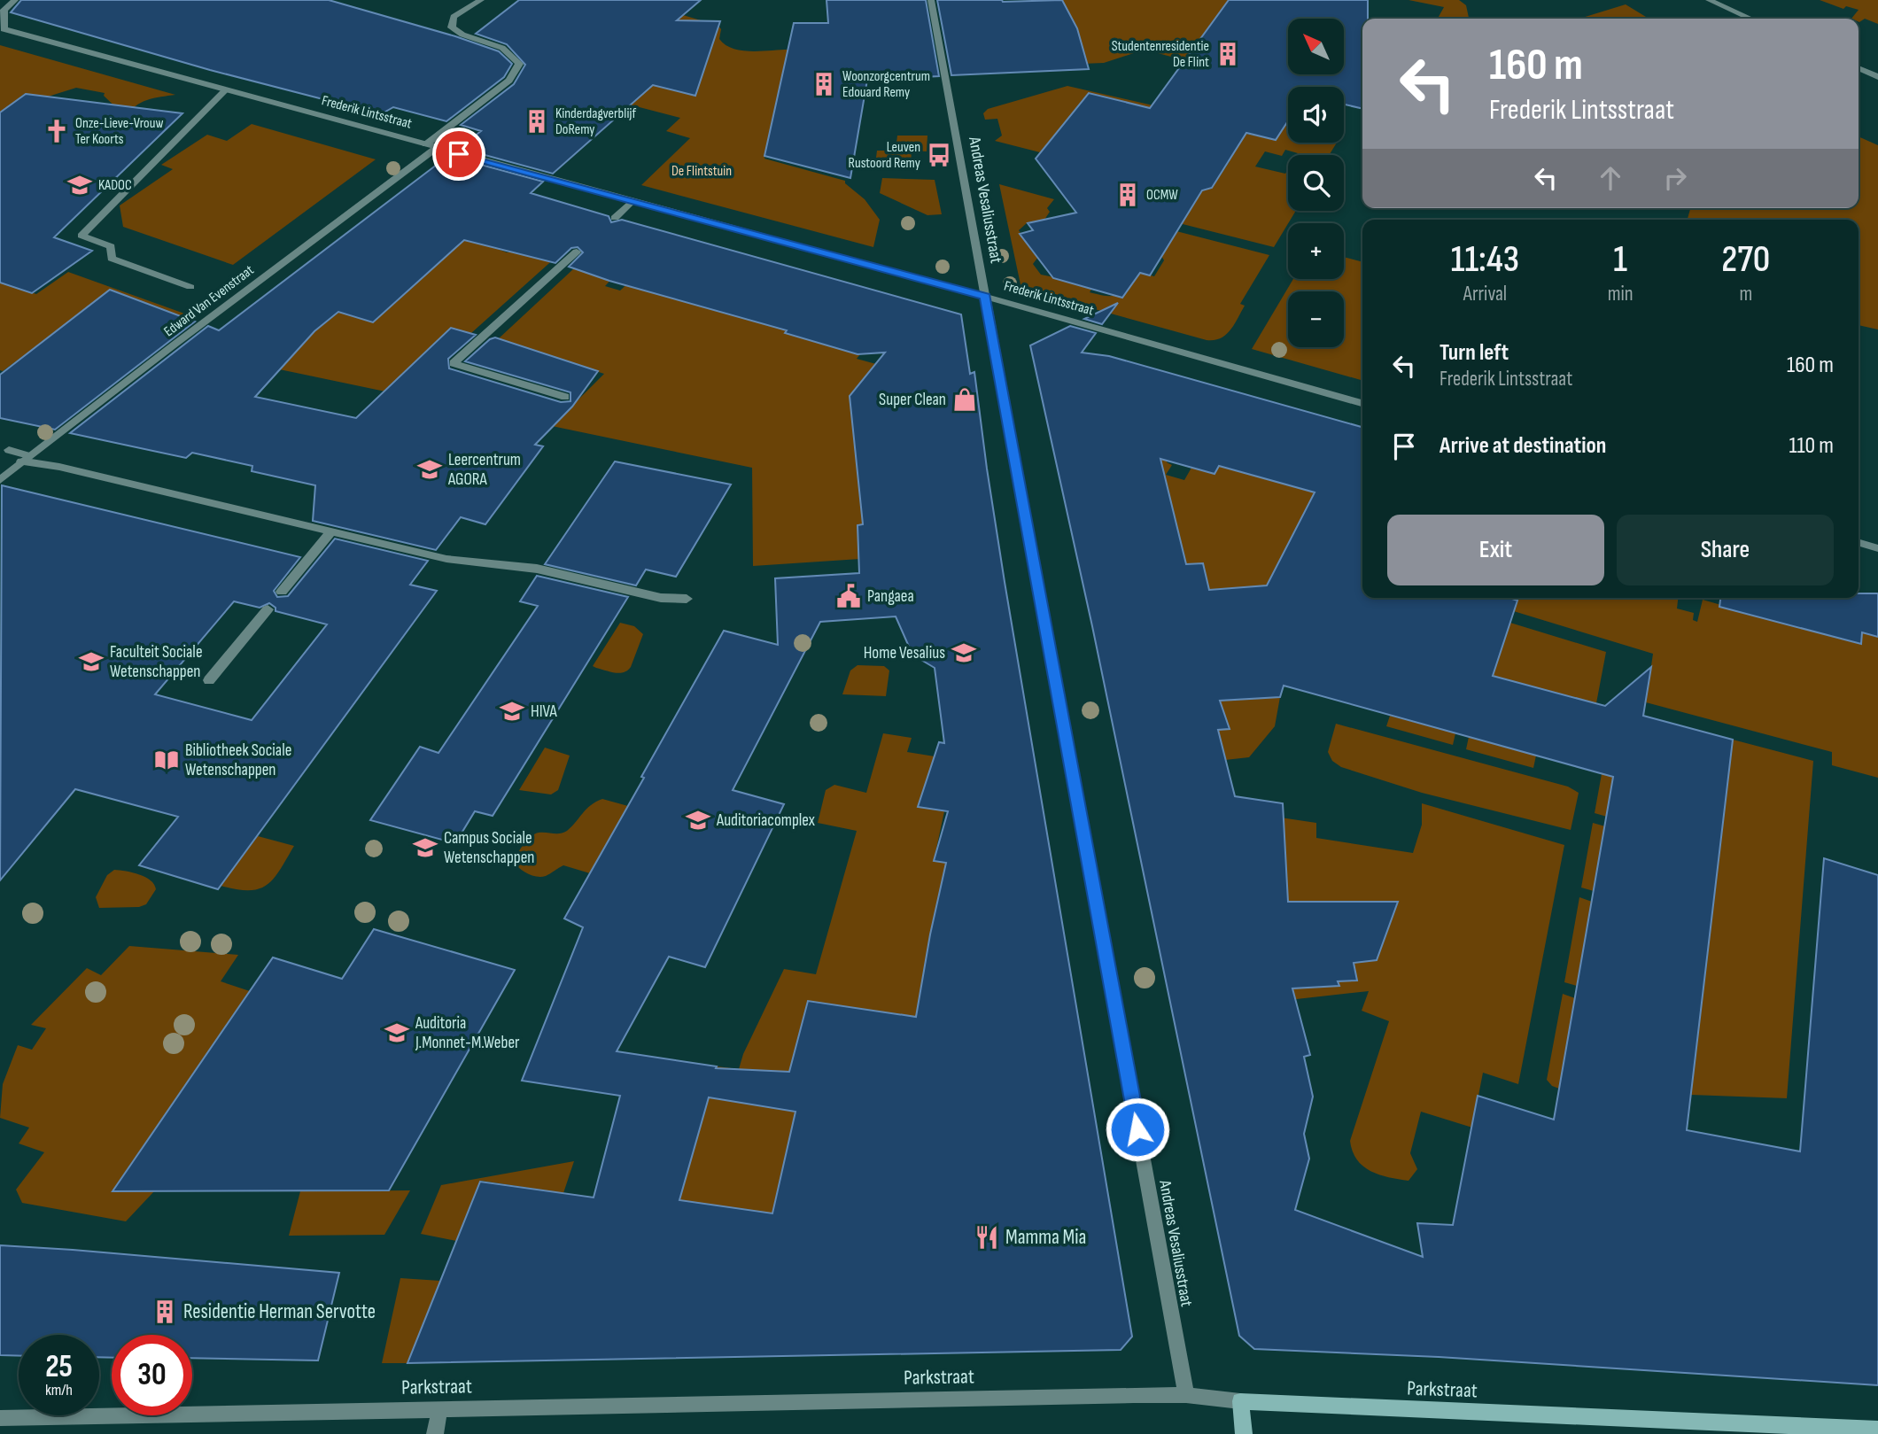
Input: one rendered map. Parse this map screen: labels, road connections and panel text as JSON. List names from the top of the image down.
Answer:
{
  "streets": {
    "street": [
      "Frederik Lintsstraat",
      "Andreas Vesaliusstraat",
      "Edward Van Evenstraat",
      "Parkstraat"
    ]
  },
  "crossings": [
    ["Frederik Lintsstraat", "Andreas Vesaliusstraat"],
    ["Frederik Lintsstraat", "Edward Van Evenstraat"],
    ["Andreas Vesaliusstraat", "Parkstraat"]
  ],
  "parks": ["De Flintstuin"],
  "places": {
    "building": [
      "Studentenresidentie De Flint",
      "Woonzorgcentrum Edouard Remy",
      "Kinderdagverblijf DoRemy",
      "OCMW",
      "Residentie Herman Servotte"
    ],
    "church": ["Onze-Lieve-Vrouw Ter Koorts"],
    "bus stop": ["Leuven Rustoord Remy"],
    "school or university": [
      "KADOC",
      "Leercentrum AGORA",
      "Home Vesalius",
      "Faculteit Sociale Wetenschappen",
      "HIVA",
      "Auditoriacomplex",
      "Campus Sociale Wetenschappen",
      "Auditoria J.Monnet-M.Weber"
    ],
    "shop": ["Super Clean"],
    "public building": ["Pangaea"],
    "library": ["Bibliotheek Sociale Wetenschappen"],
    "restaurant": ["Mamma Mia"]
  },
  "north": "top left",
  "page": {
    "map_buttons": ["+", "−"],
    "turn": ["160 m", "Frederik Lintsstraat"],
    "eta": [
      "11:43",
      "Arrival",
      "1",
      "min",
      "270",
      "m"
    ],
    "list": [
      {
        "name": "Turn left",
        "note": "Frederik Lintsstraat",
        "value": "160 m"
      },
      {
        "name": "Arrive at destination",
        "value": "110 m"
      }
    ],
    "buttons": ["Exit", "Share"],
    "speed": "25 km/h",
    "limit": "30"
  }
}
